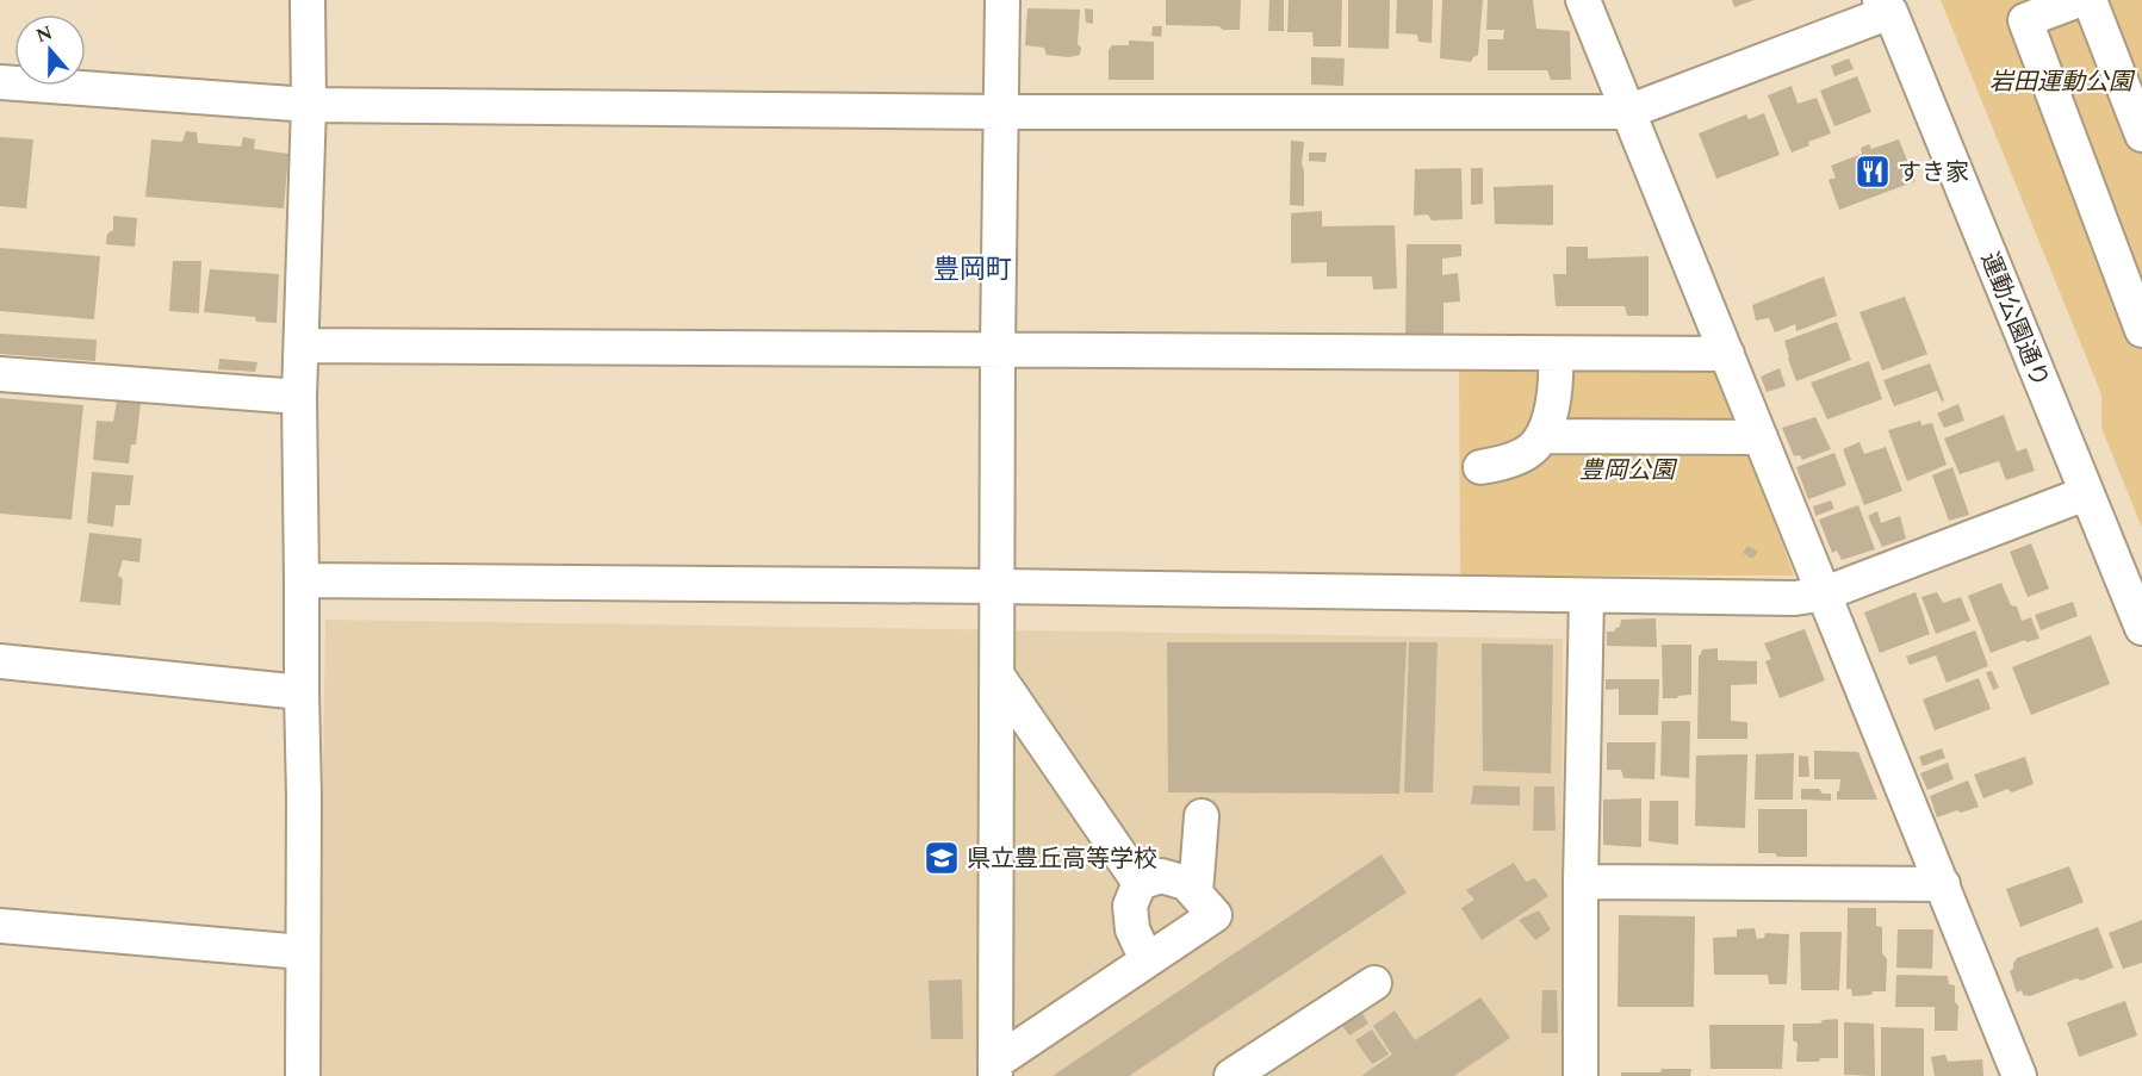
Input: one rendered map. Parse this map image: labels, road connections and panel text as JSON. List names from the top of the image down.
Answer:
{
  "streets": {
    "street": ["運動公園通り"]
  },
  "districts": ["豊岡町"],
  "parks": ["岩田運動公園", "豊岡公園"],
  "places": {
    "restaurant": ["すき家"],
    "school or university": ["県立豊丘高等学校"]
  },
  "north": "top"
}
